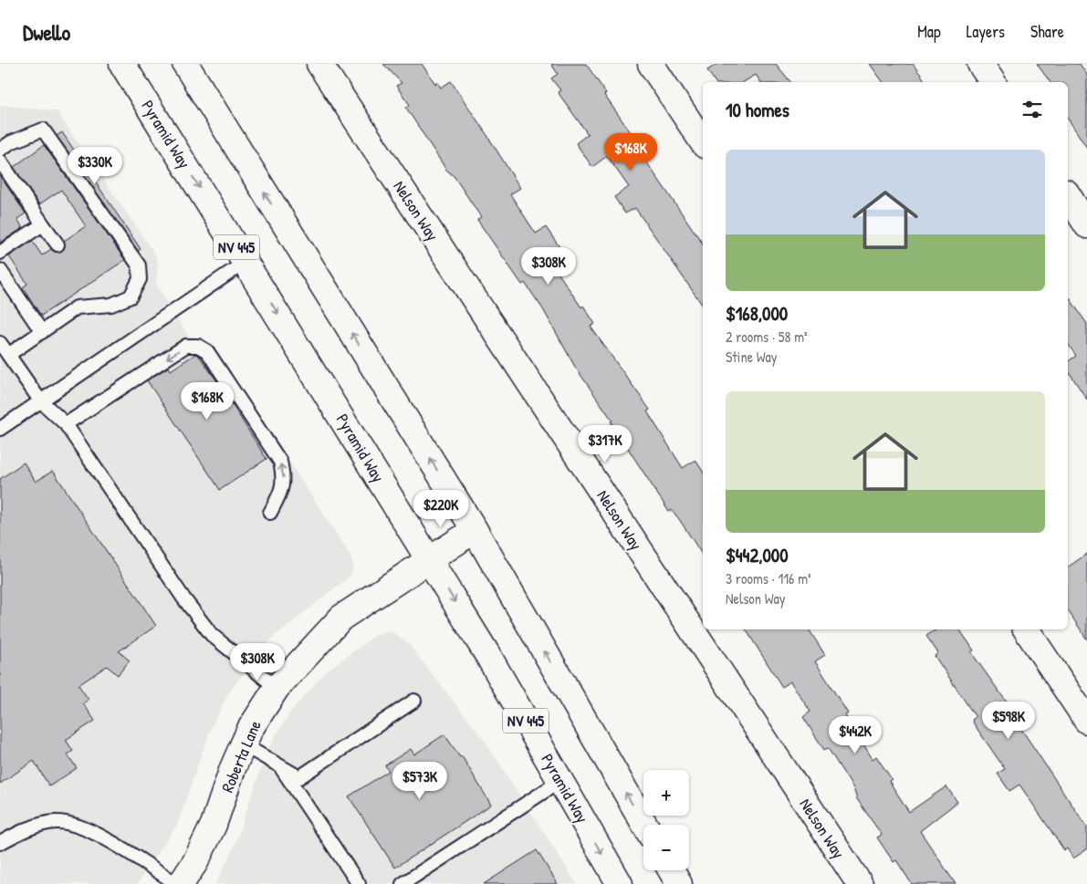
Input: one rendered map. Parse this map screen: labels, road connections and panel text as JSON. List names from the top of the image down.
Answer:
{
  "streets": {
    "main road": [
      "Pyramid Way",
      "Nelson Way",
      "NV 445",
      "Roberta Lane"
    ]
  },
  "crossings": [
    ["Pyramid Way", "Roberta Lane"]
  ],
  "page": {
    "header": "Dwello",
    "nav": ["Map", "Layers", "Share"],
    "heading": "10 homes",
    "price": [
      "$168K",
      "$330K",
      "$308K",
      "$168K",
      "$317K",
      "$220K",
      "$308K",
      "$598K",
      "$442K",
      "$573K"
    ],
    "list": [
      {
        "name": "$168,000",
        "note": "2 rooms · 58 m² · Stine Way"
      },
      {
        "name": "$442,000",
        "note": "3 rooms · 116 m² · Nelson Way"
      }
    ],
    "map_buttons": ["+", "−"]
  }
}
